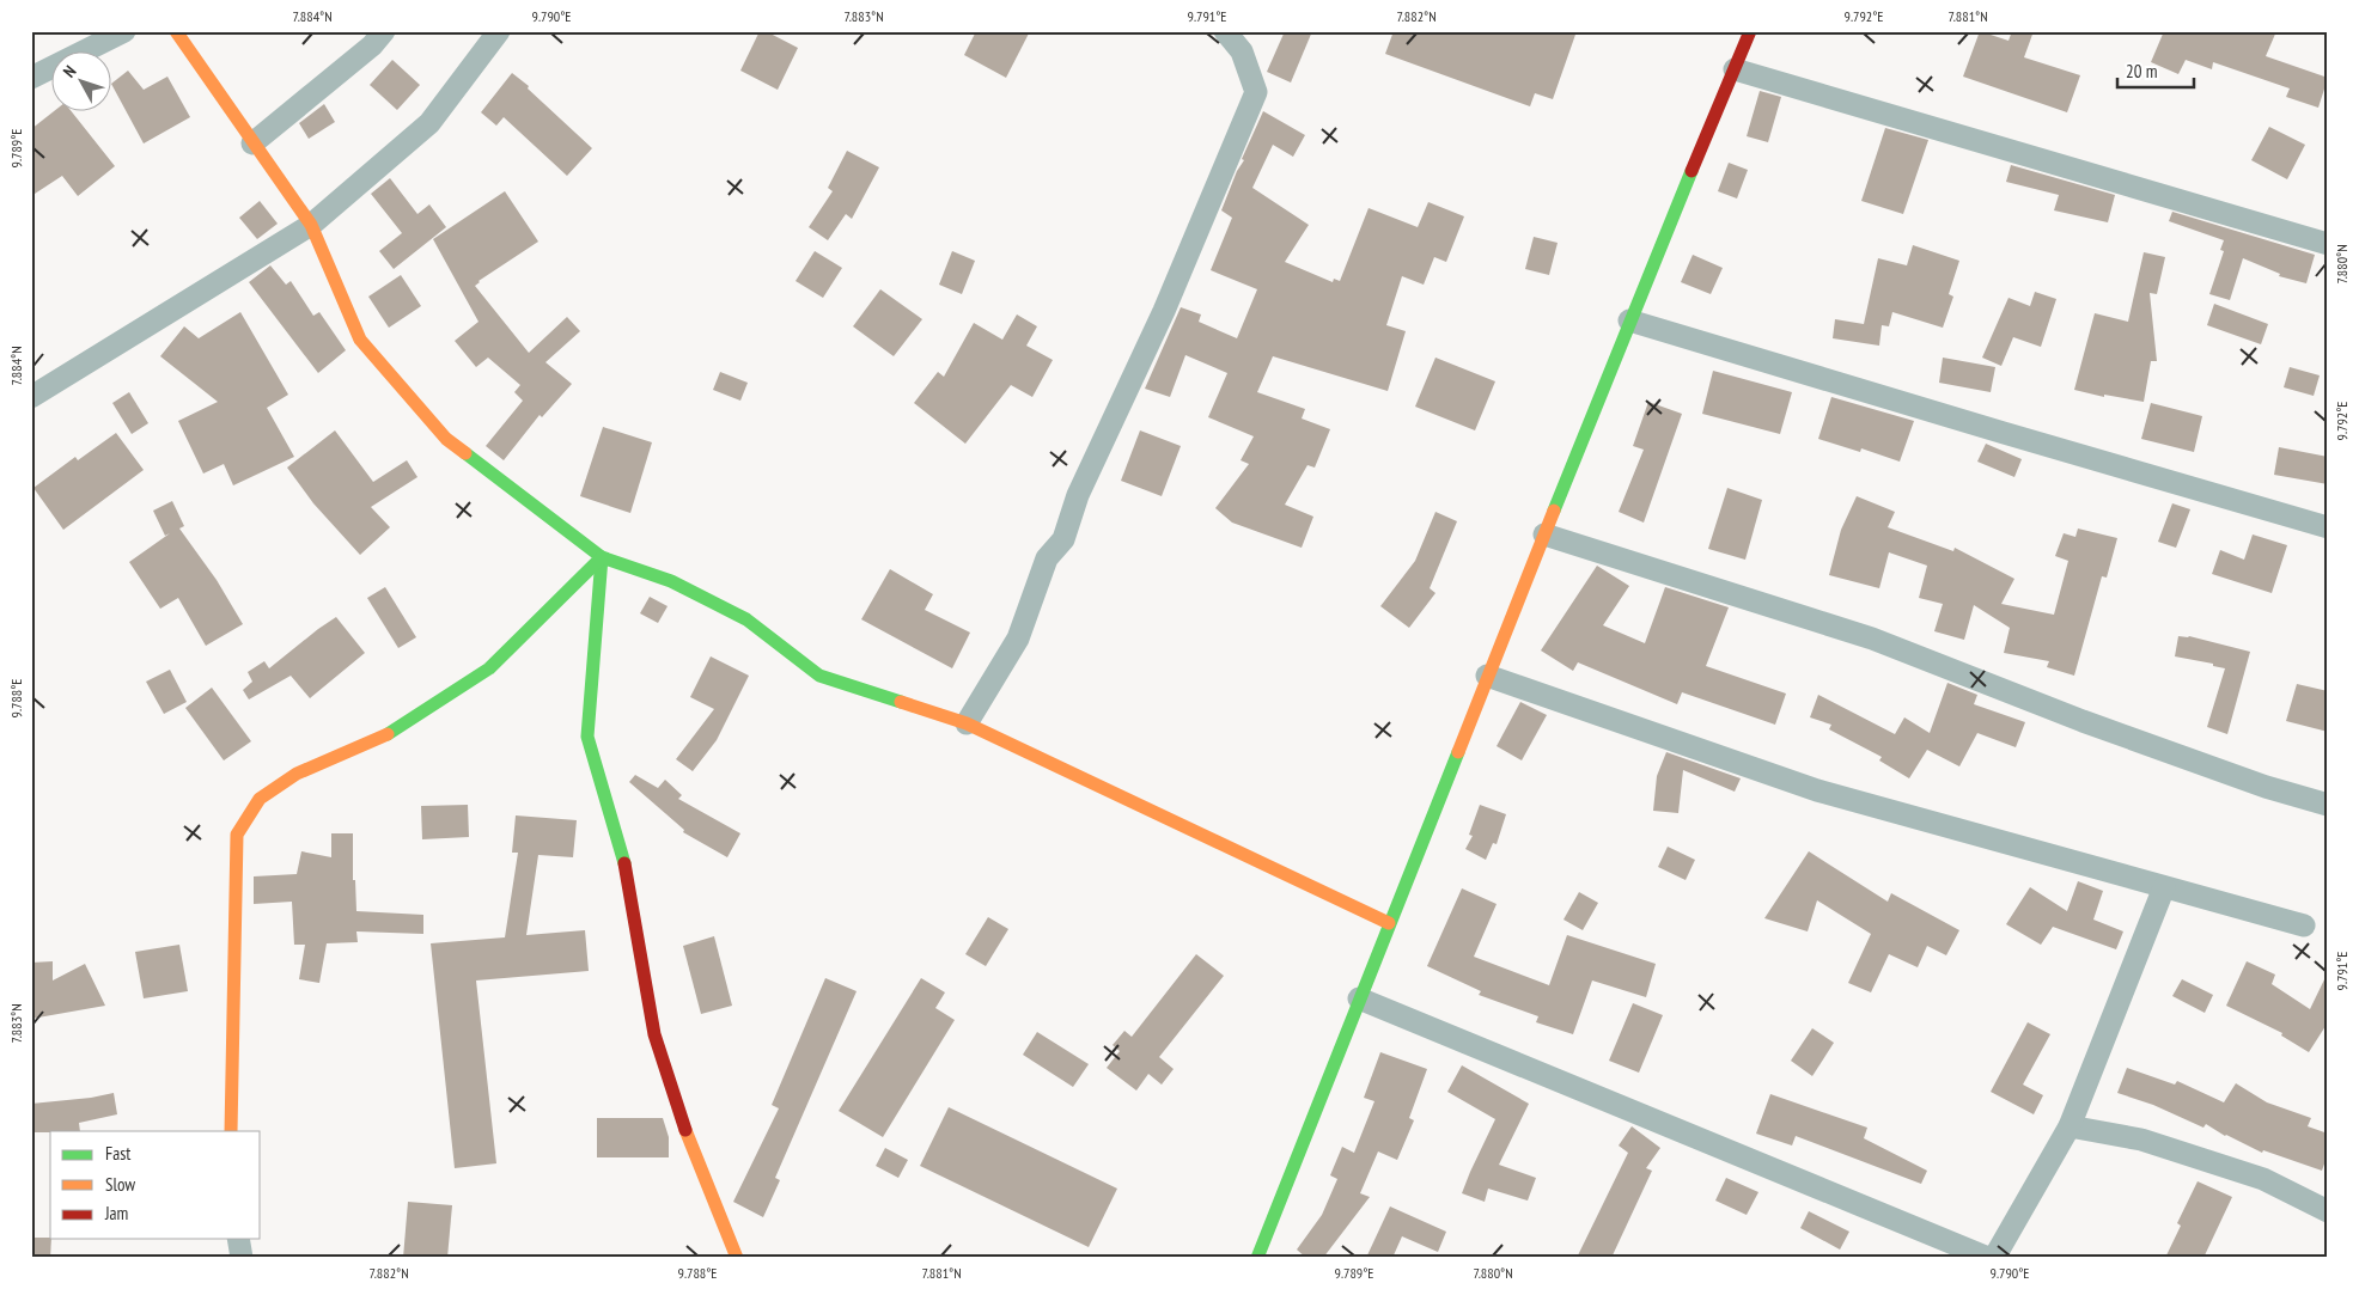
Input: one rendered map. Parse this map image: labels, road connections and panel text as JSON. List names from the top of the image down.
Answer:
{
  "legend": ["Fast", "Slow", "Jam"],
  "scale_bar": "20 m",
  "north": "top left",
  "coordinates": [
    "7.884°N",
    "9.790°E",
    "7.883°N",
    "9.791°E",
    "7.882°N",
    "9.792°E",
    "7.881°N",
    "9.789°E",
    "7.880°N",
    "9.788°E"
  ]
}
